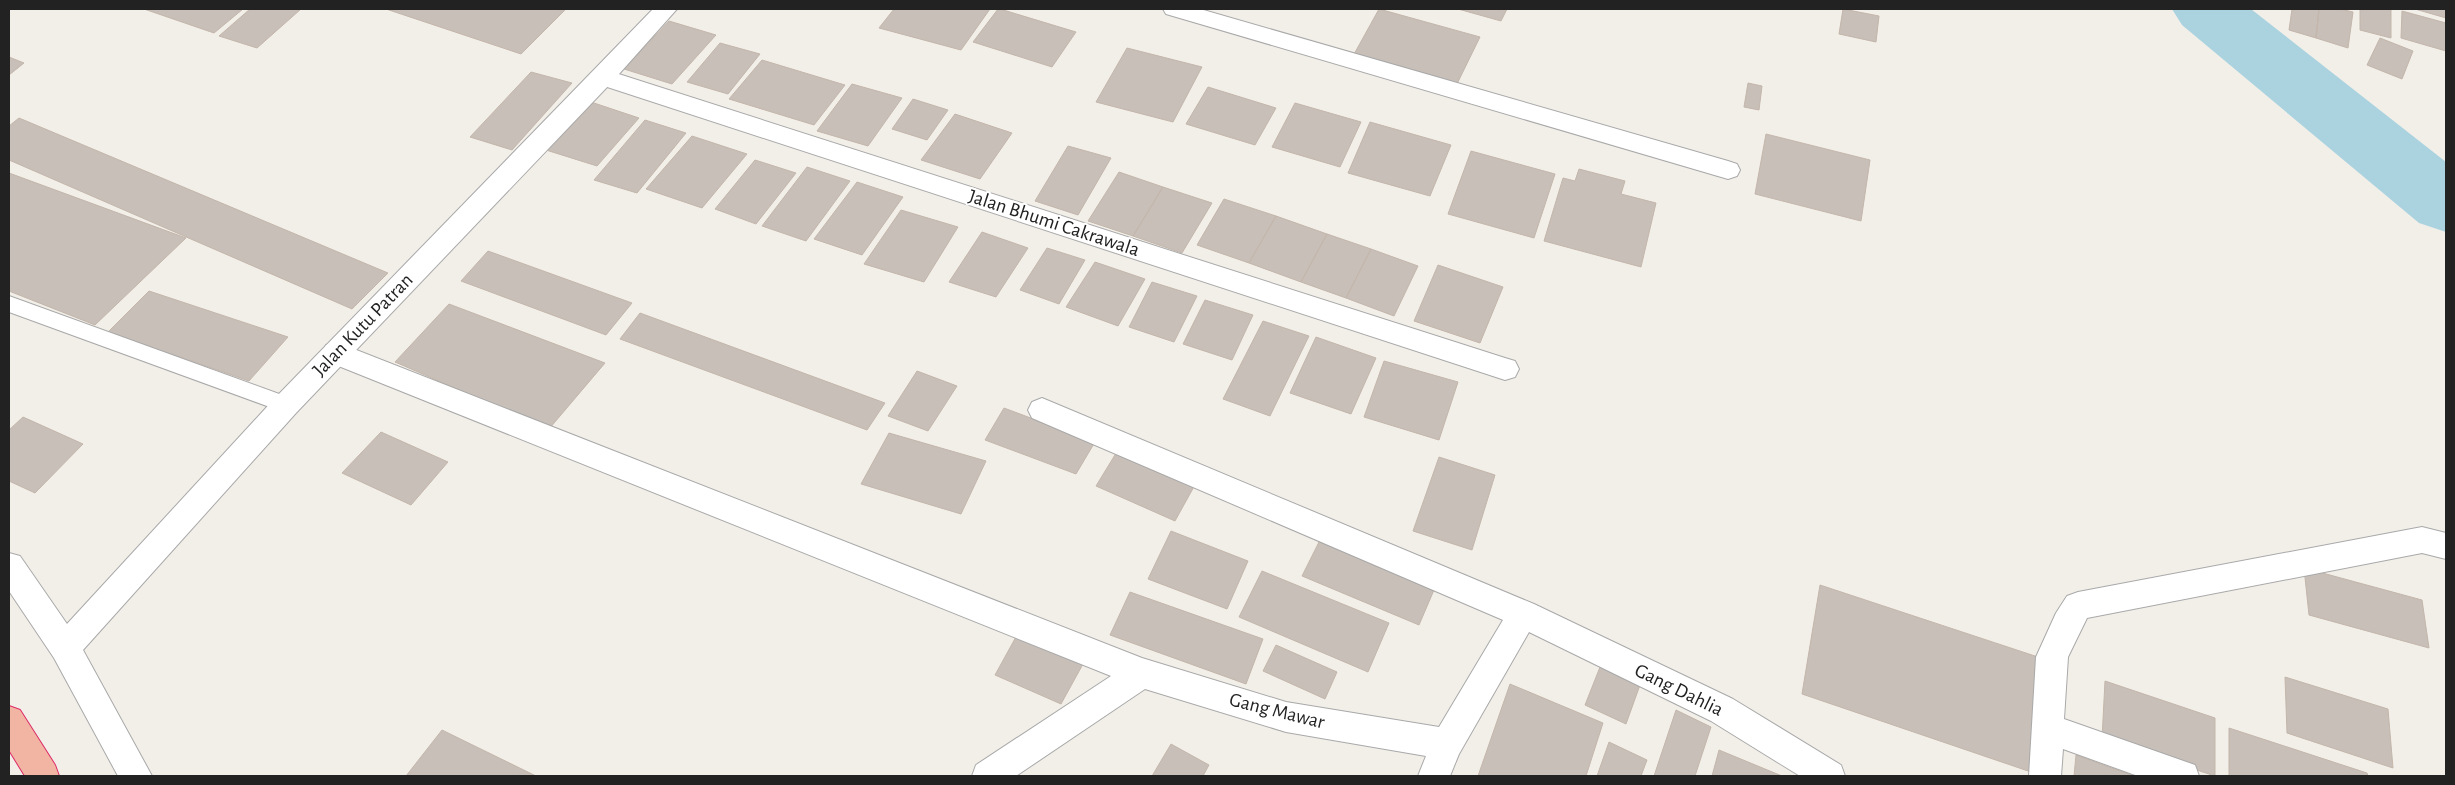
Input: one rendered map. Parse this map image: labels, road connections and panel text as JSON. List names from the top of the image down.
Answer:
{
  "streets": {
    "street": [
      "Jalan Bhumi Cakrawala",
      "Jalan Kutu Patran",
      "Gang Dahlia",
      "Gang Mawar"
    ]
  },
  "crossings": [
    ["Jalan Bhumi Cakrawala", "Jalan Kutu Patran"],
    ["Jalan Kutu Patran", "Gang Mawar"]
  ]
}
